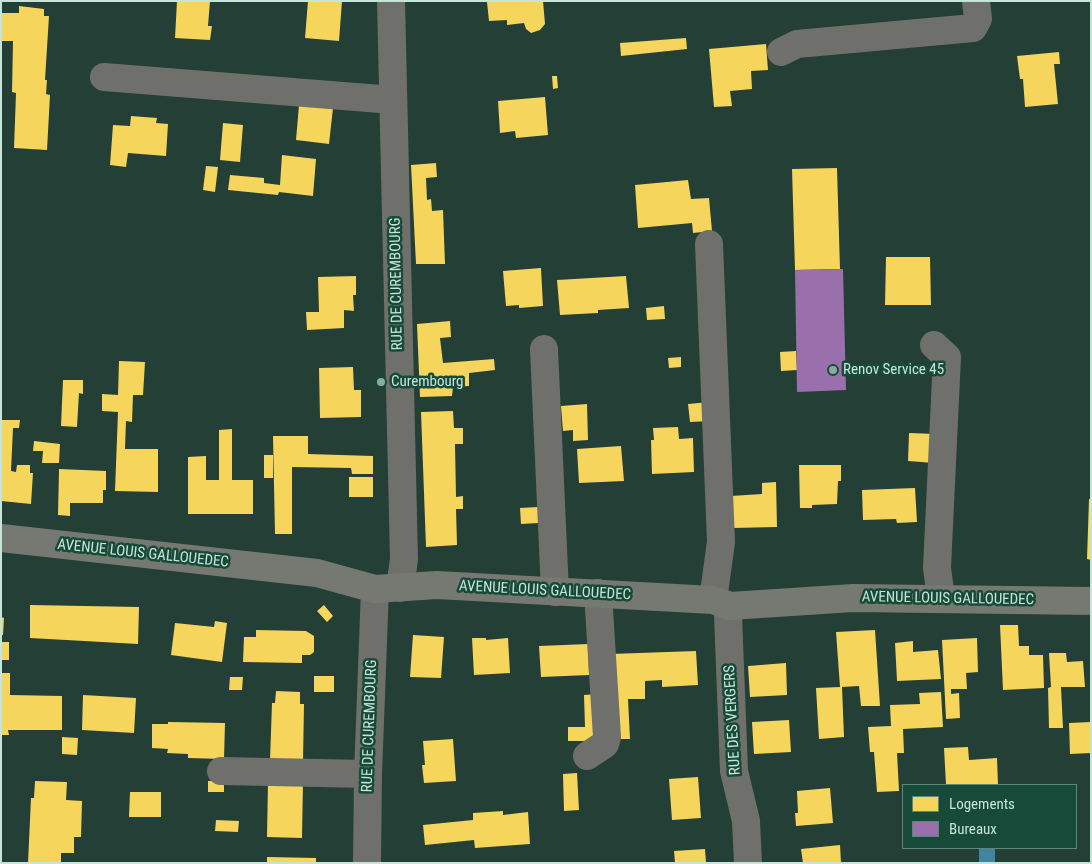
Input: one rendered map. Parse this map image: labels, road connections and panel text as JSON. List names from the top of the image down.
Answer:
{
  "streets": {
    "main road": ["AVENUE LOUIS GALLOUEDEC"],
    "street": ["RUE DE CUREMBOURG", "RUE DES VERGERS"]
  },
  "crossings": [
    ["RUE DE CUREMBOURG", "AVENUE LOUIS GALLOUEDEC"],
    ["AVENUE LOUIS GALLOUEDEC", "RUE DES VERGERS"]
  ],
  "places": ["Renov Service 45", "Curembourg"],
  "legend": ["Logements", "Bureaux"]
}
